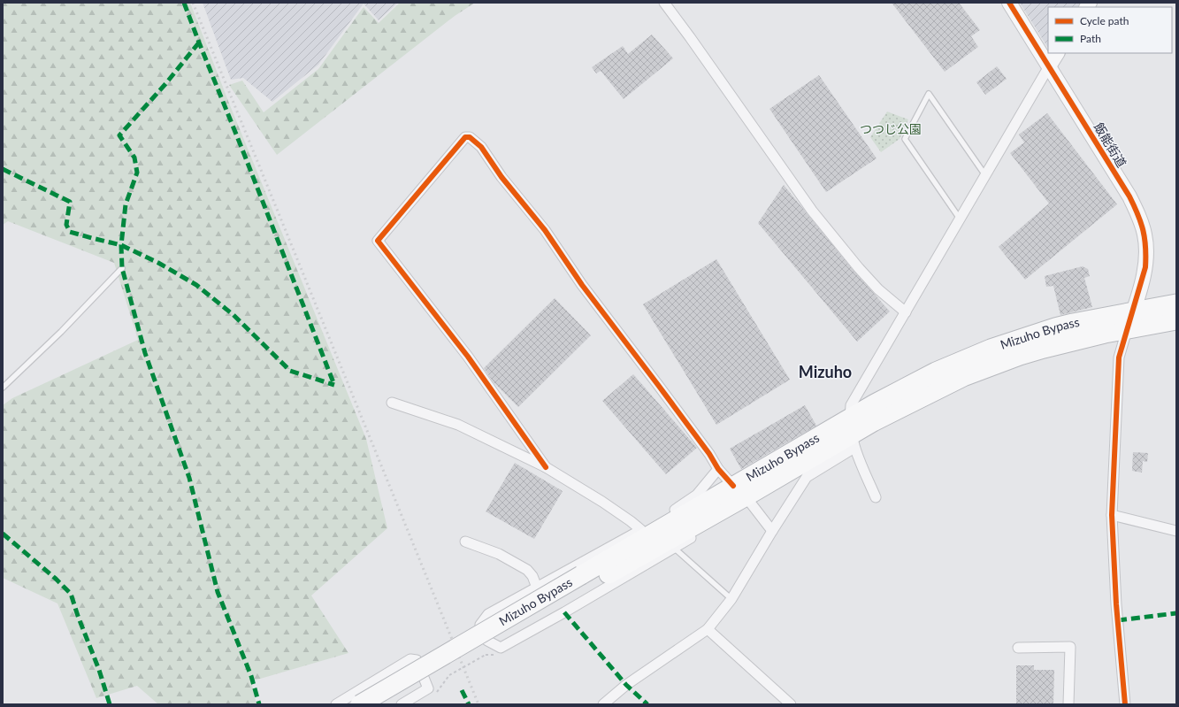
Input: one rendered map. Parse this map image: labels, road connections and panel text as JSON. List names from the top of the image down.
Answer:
{
  "streets": {
    "highway": ["Mizuho Bypass"],
    "street": ["飯能街道"]
  },
  "crossings": [
    ["飯能街道", "Mizuho Bypass"]
  ],
  "districts": ["Mizuho"],
  "parks": ["つつじ公園"],
  "legend": ["Cycle path", "Path"]
}
